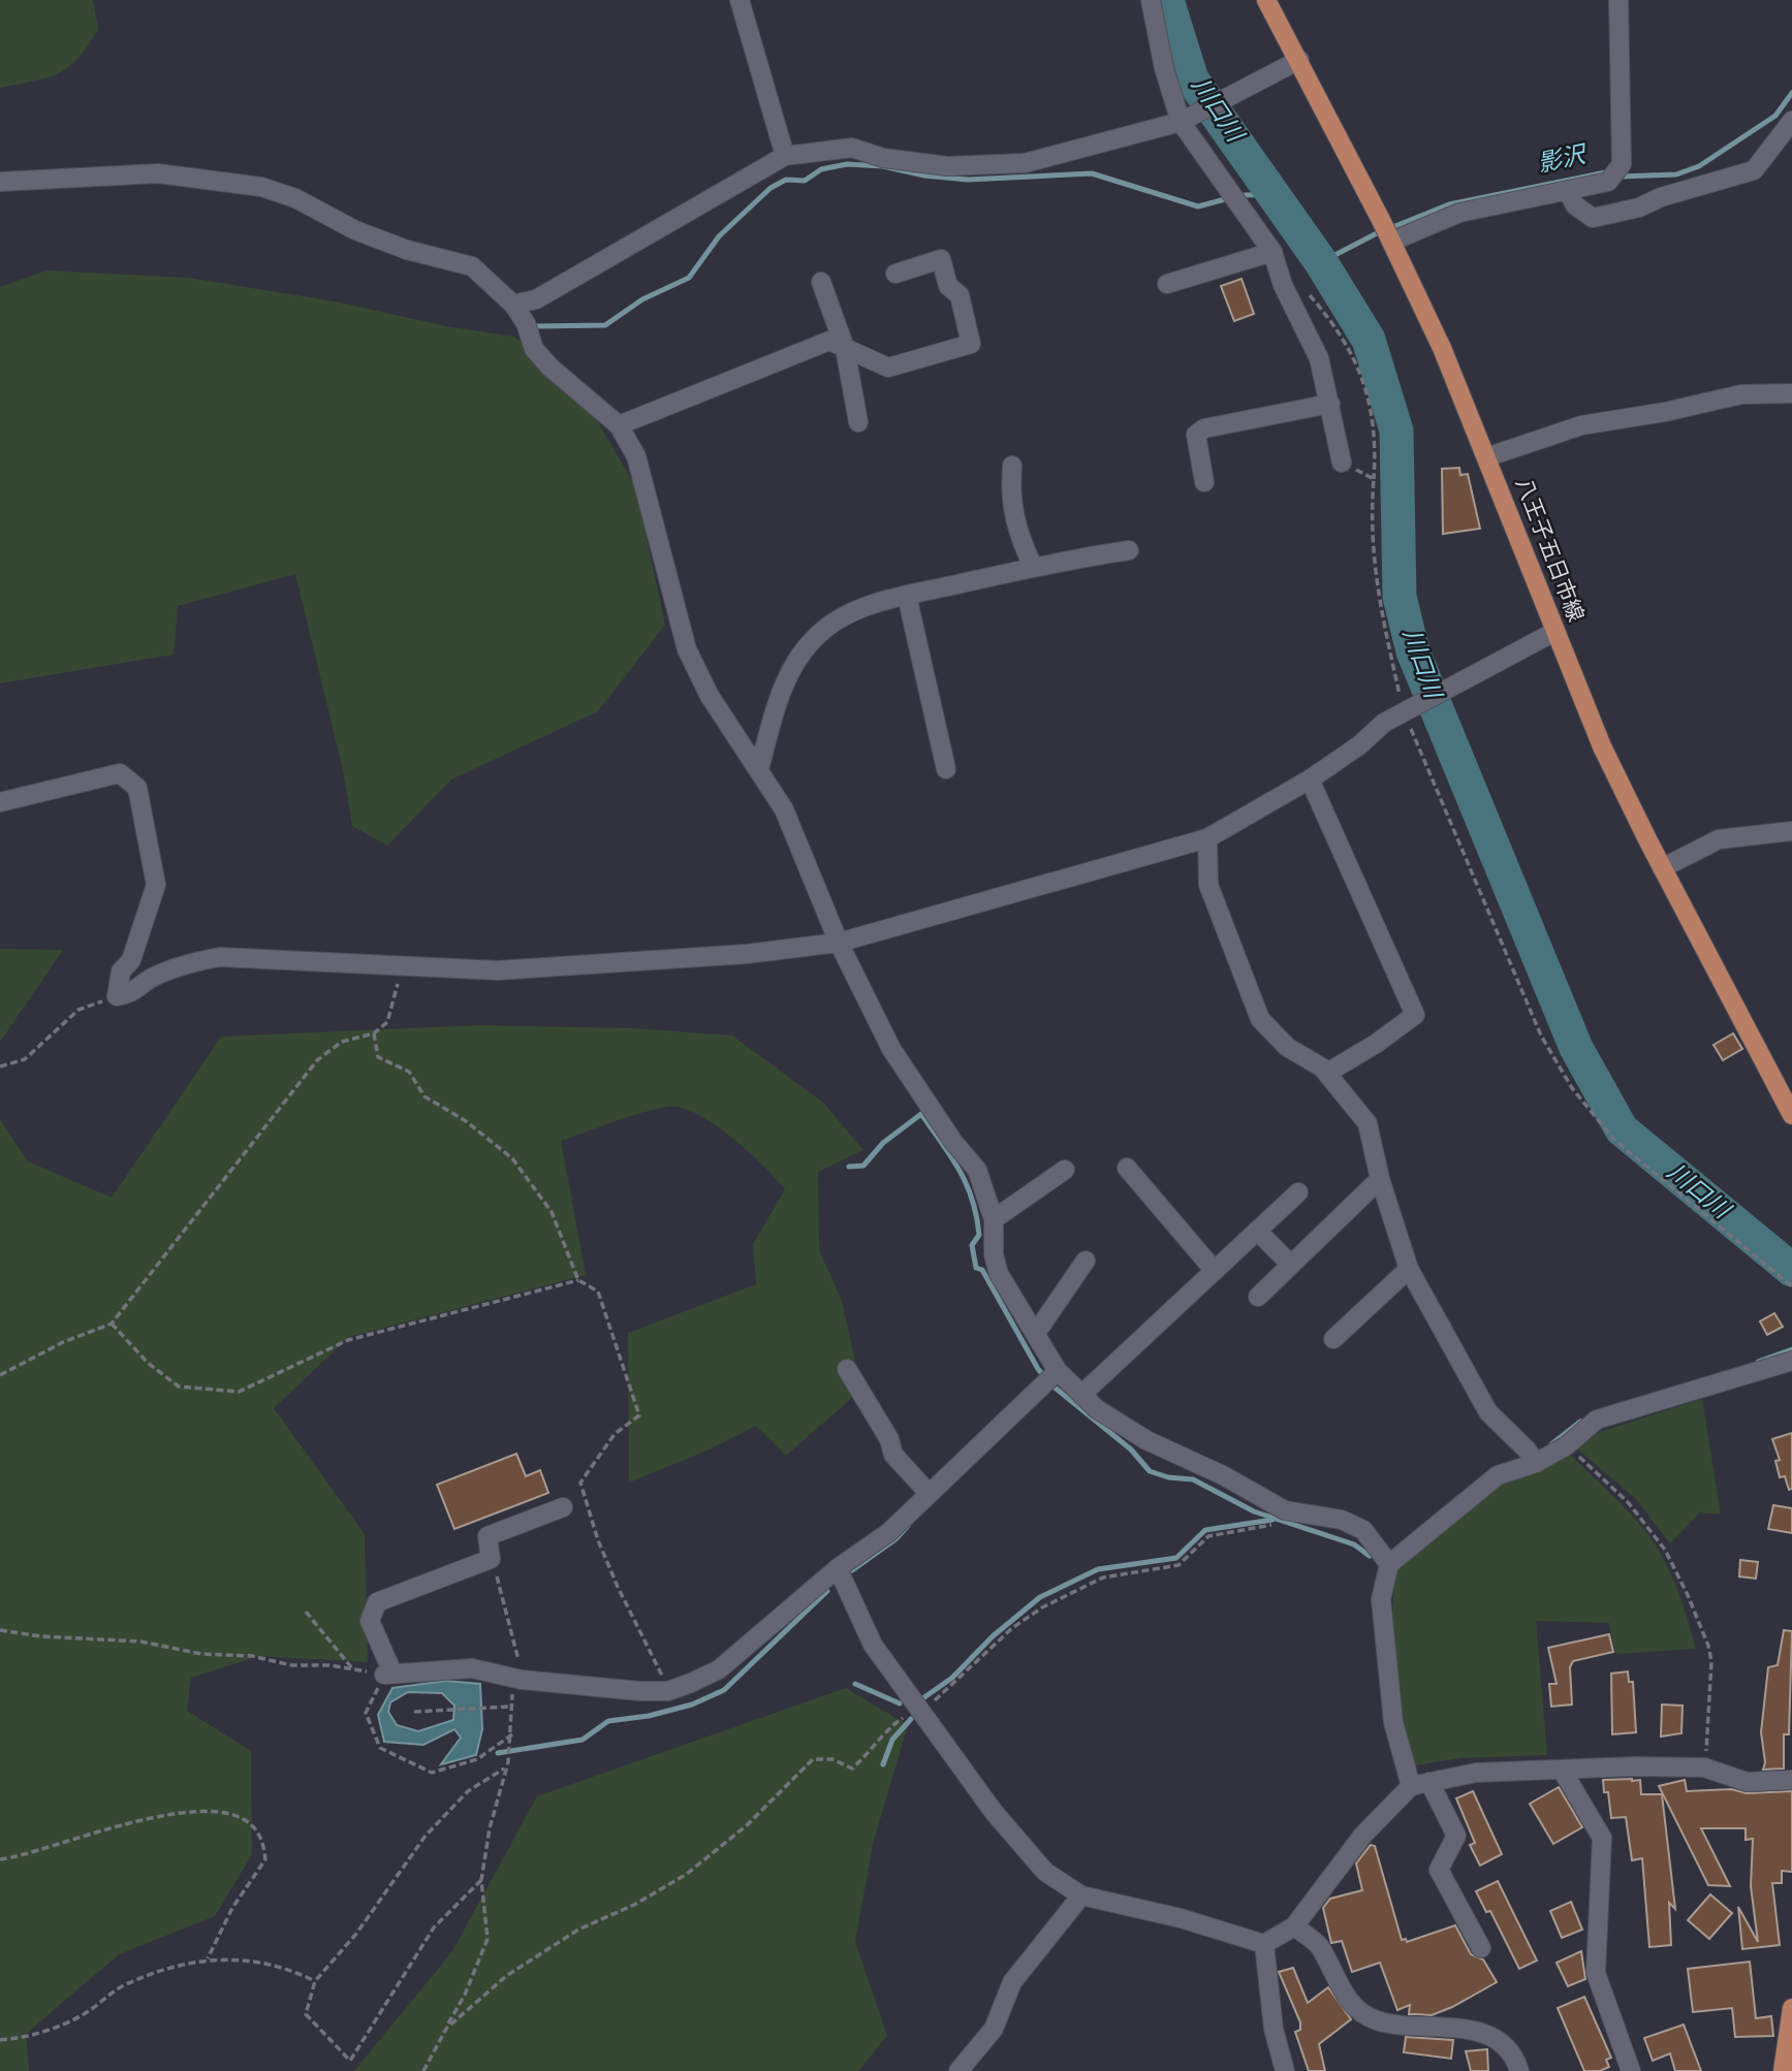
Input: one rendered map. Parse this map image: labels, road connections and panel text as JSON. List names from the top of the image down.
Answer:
{
  "streets": {
    "main road": ["八王子五日市線"]
  },
  "water": ["川口川", "影沢"]
}
